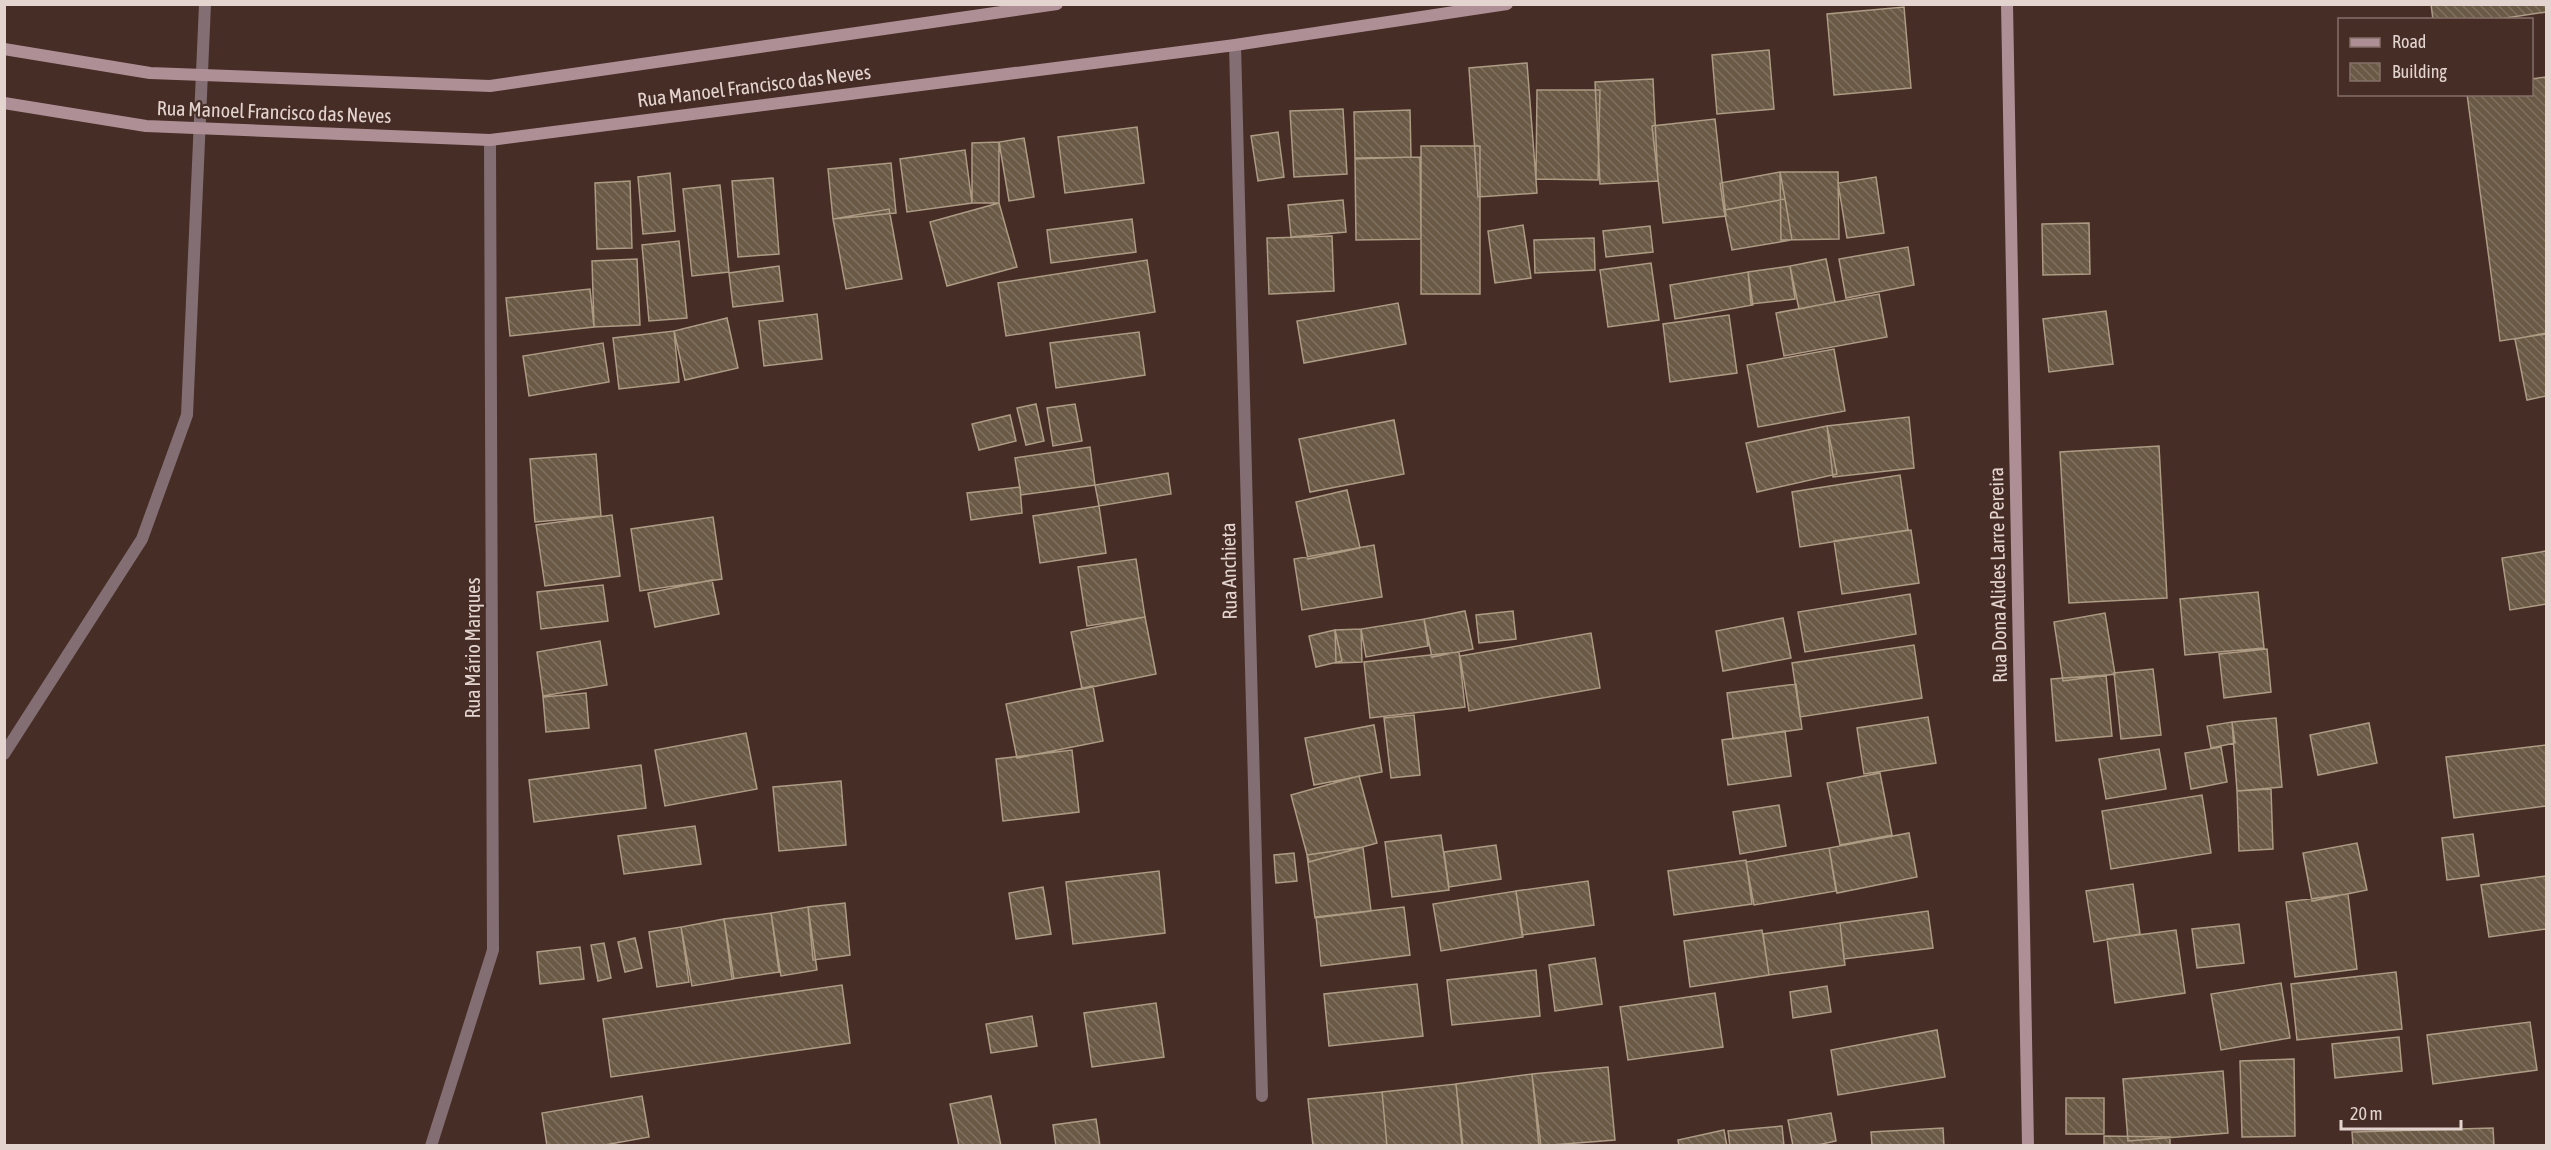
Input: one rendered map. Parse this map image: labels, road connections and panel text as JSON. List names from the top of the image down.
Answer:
{
  "streets": {
    "main road": ["Rua Manoel Francisco das Neves", "Rua Dona Alides Larre Pereira"],
    "street": ["Rua Anchieta", "Rua Mário Marques"]
  },
  "crossings": [
    ["Rua Manoel Francisco das Neves", "Rua Anchieta"],
    ["Rua Manoel Francisco das Neves", "Rua Mário Marques"]
  ],
  "legend": ["Road", "Building"],
  "scale_bar": "20 m"
}
